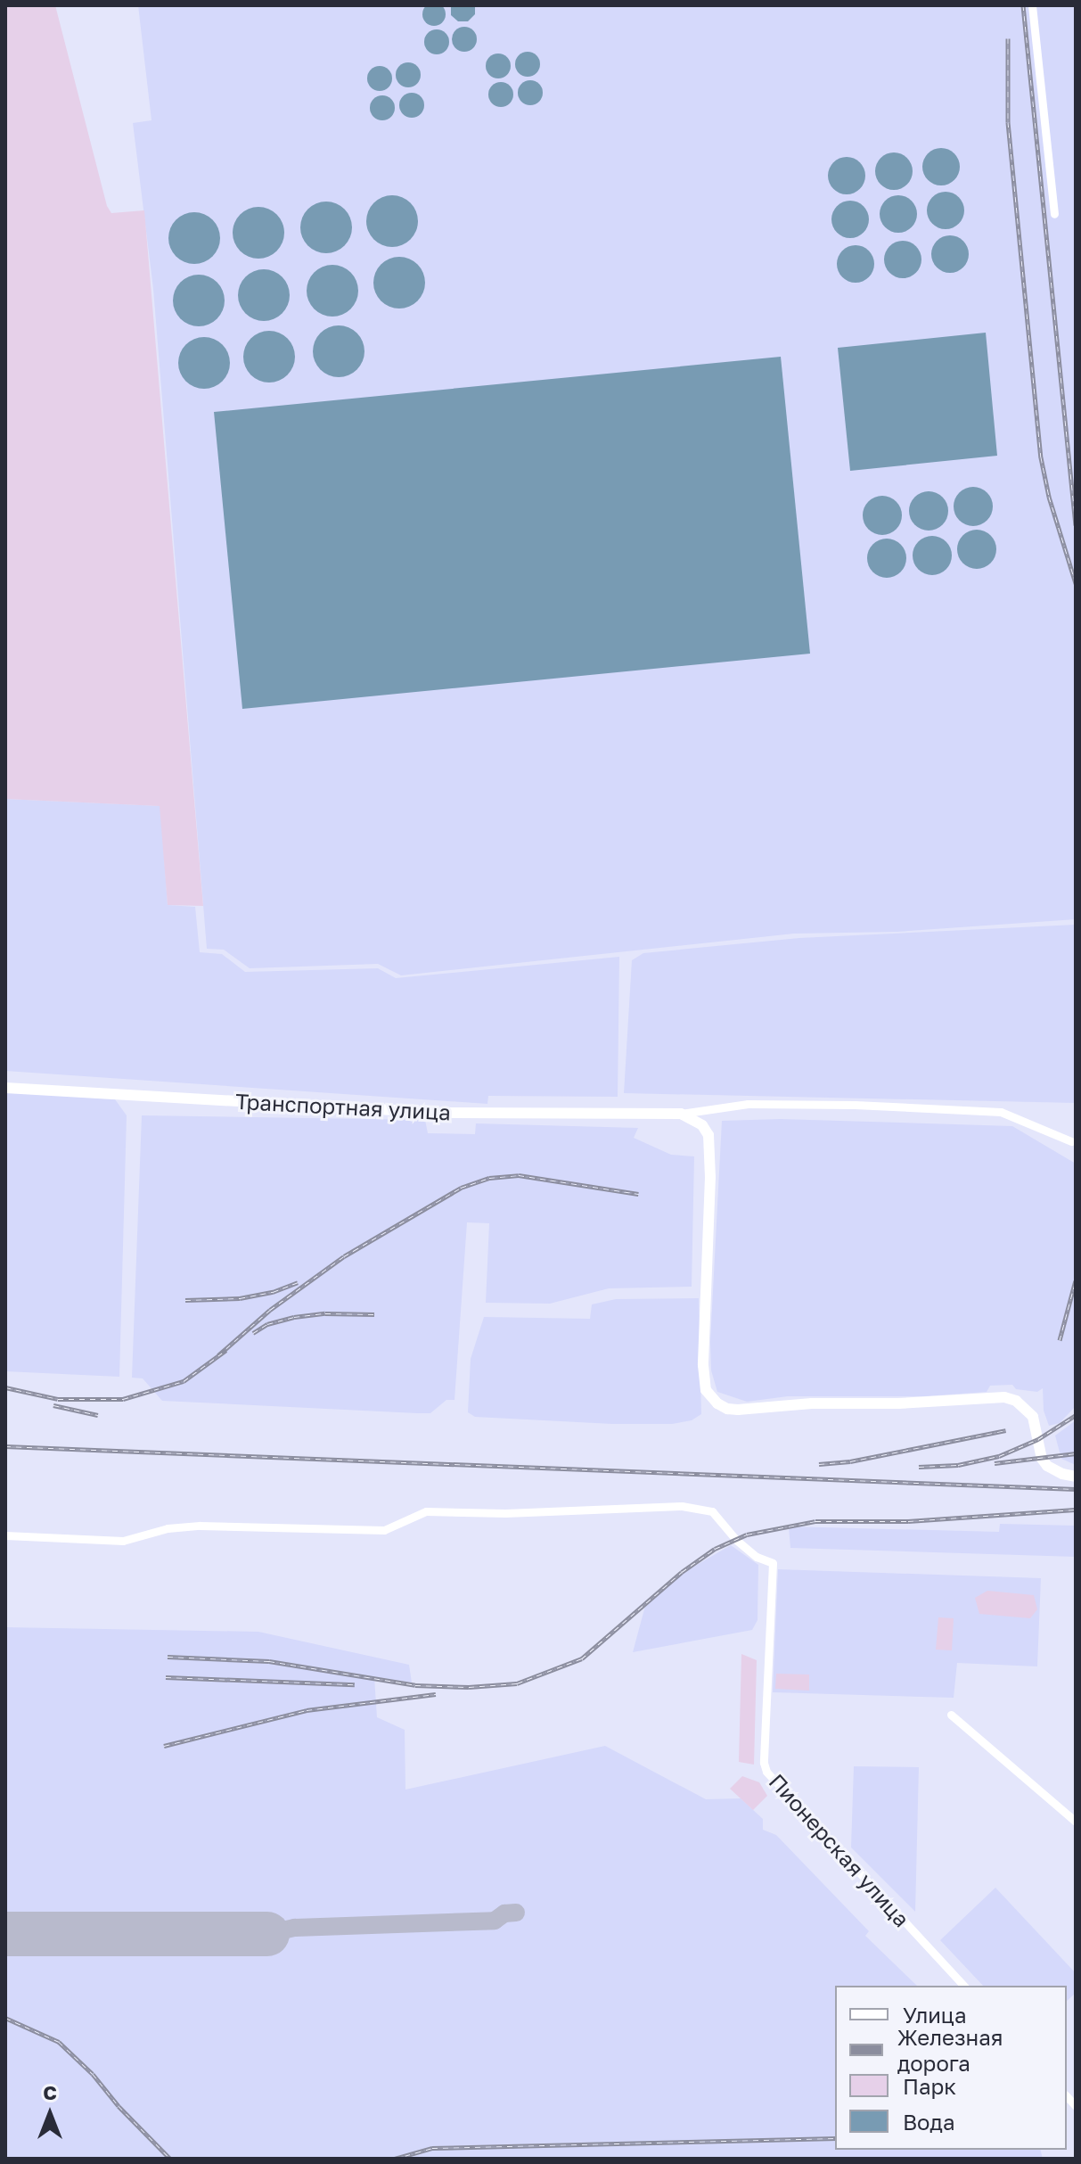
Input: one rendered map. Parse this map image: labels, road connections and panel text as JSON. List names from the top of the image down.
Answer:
{
  "streets": {
    "street": ["Транспортная улица", "Пионерская улица"]
  },
  "legend": [
    "Улица",
    "Железная дорога",
    "Парк",
    "Вода"
  ],
  "north": "top"
}
